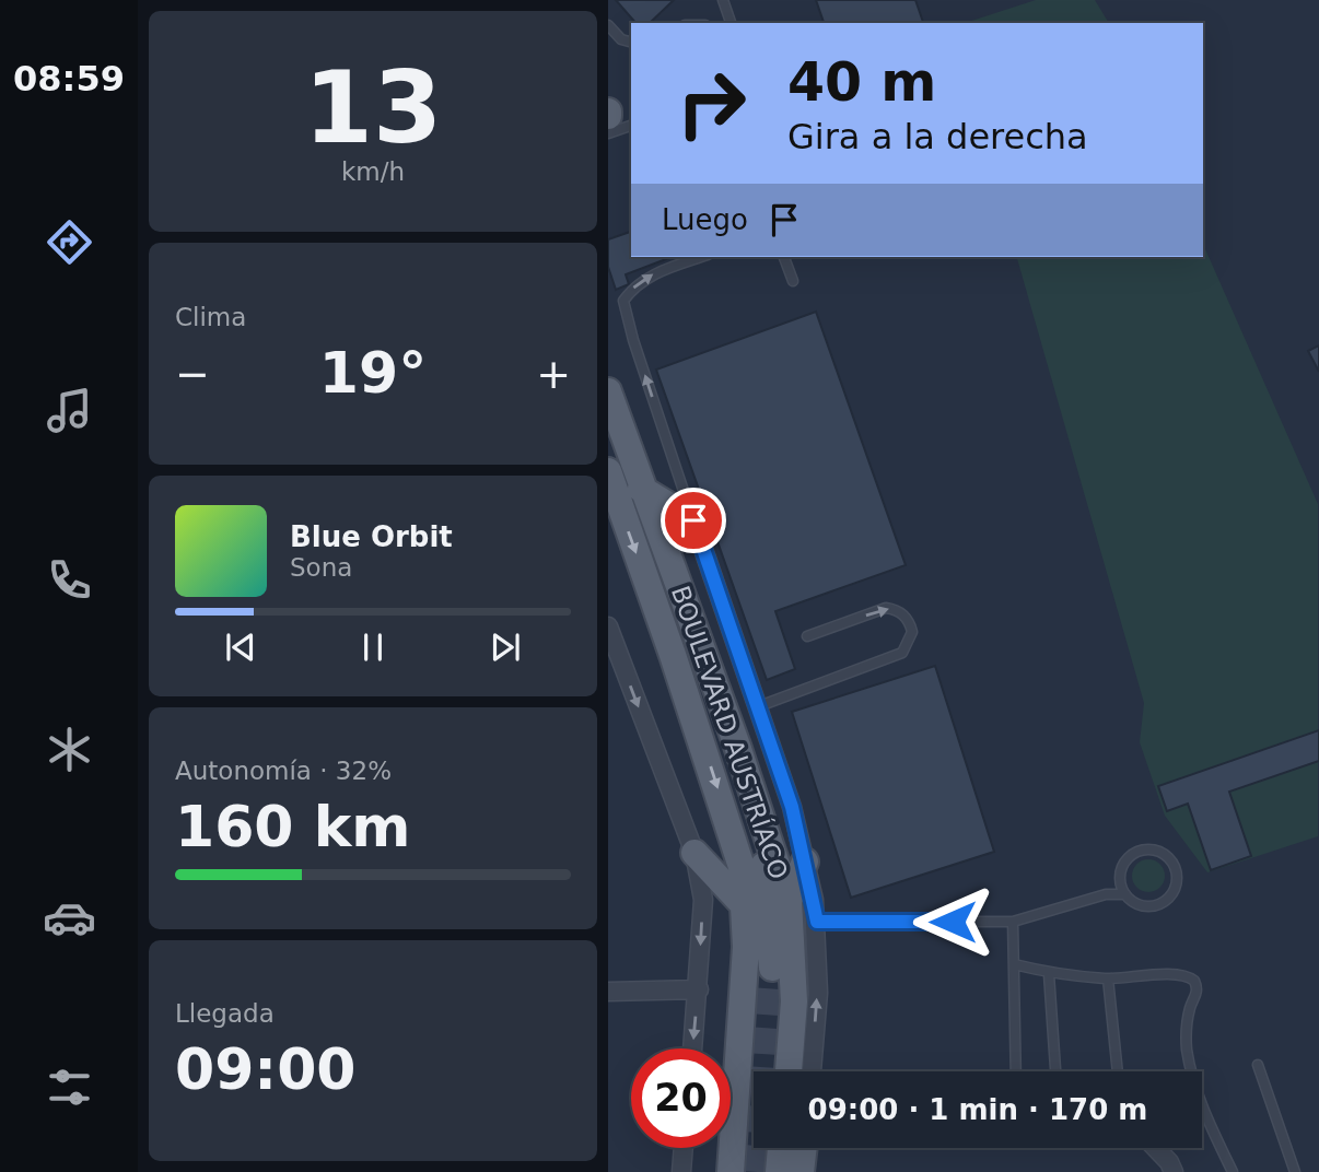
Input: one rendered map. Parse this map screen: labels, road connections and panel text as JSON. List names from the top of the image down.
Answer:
{
  "streets": {
    "main road": ["BOULEVARD AUSTRÍACO"]
  },
  "page": {
    "tabs": "08:59",
    "tile": [
      ["13", "km/h"],
      "Clima",
      ["Autonomía · 32%", "160 km"],
      ["Llegada", "09:00"]
    ],
    "turn": ["40 m", "Gira a la derecha"],
    "then": "Luego",
    "heat": ["−", "19°", "+"],
    "song": ["Blue Orbit", "Sona"],
    "limit": "20",
    "trip": "09:00 · 1 min · 170 m"
  }
}
